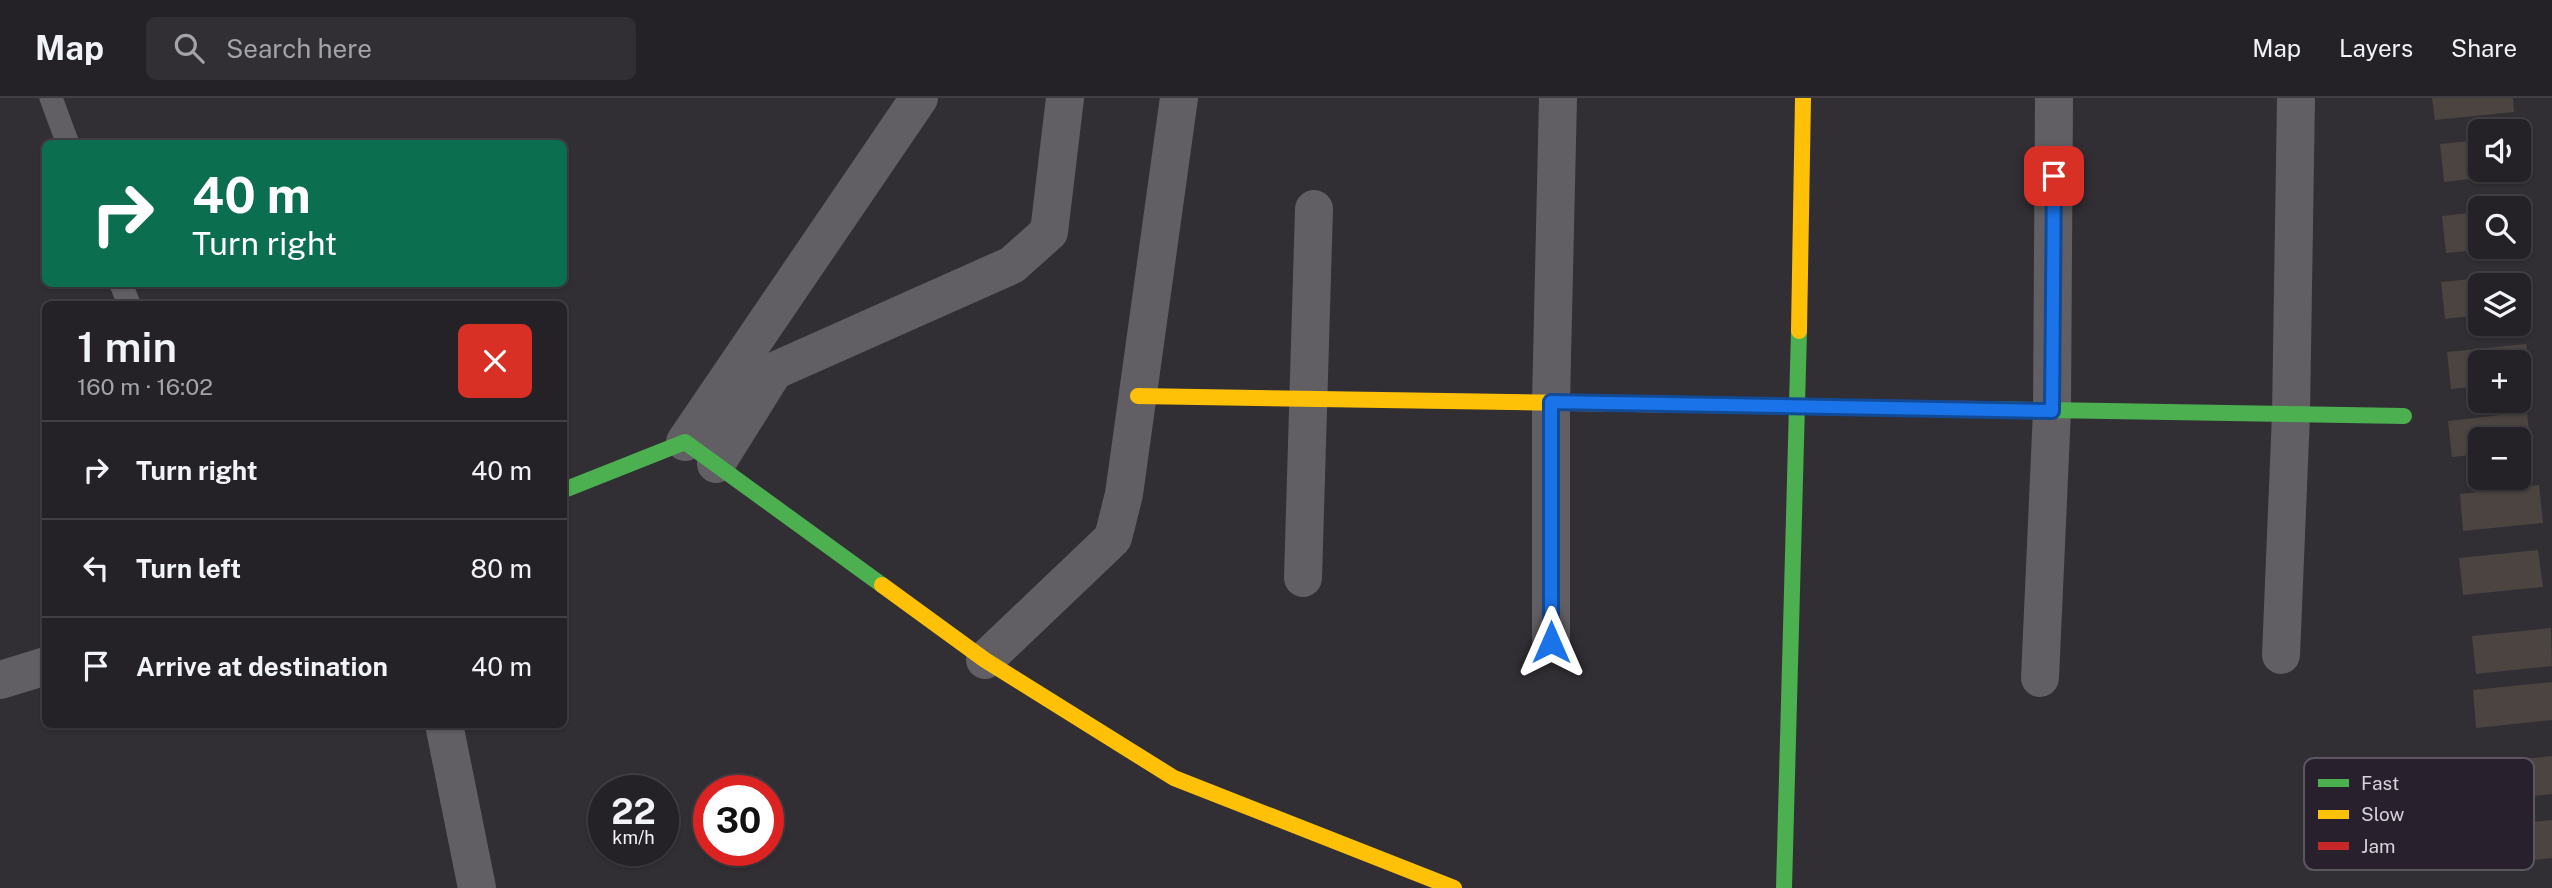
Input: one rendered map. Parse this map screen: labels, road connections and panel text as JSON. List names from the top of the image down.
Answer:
{
  "legend": ["Fast", "Slow", "Jam"],
  "page": {
    "header": "Map",
    "search": "Search here",
    "nav": ["Map", "Layers", "Share"],
    "map_buttons": ["+", "−"],
    "turn": ["40 m", "Turn right"],
    "heading": ["1 min", "160 m · 16:02"],
    "list": [
      {
        "name": "Turn right",
        "value": "40 m"
      },
      {
        "name": "Turn left",
        "value": "80 m"
      },
      {
        "name": "Arrive at destination",
        "value": "40 m"
      }
    ],
    "speed": "22 km/h",
    "limit": "30"
  }
}
